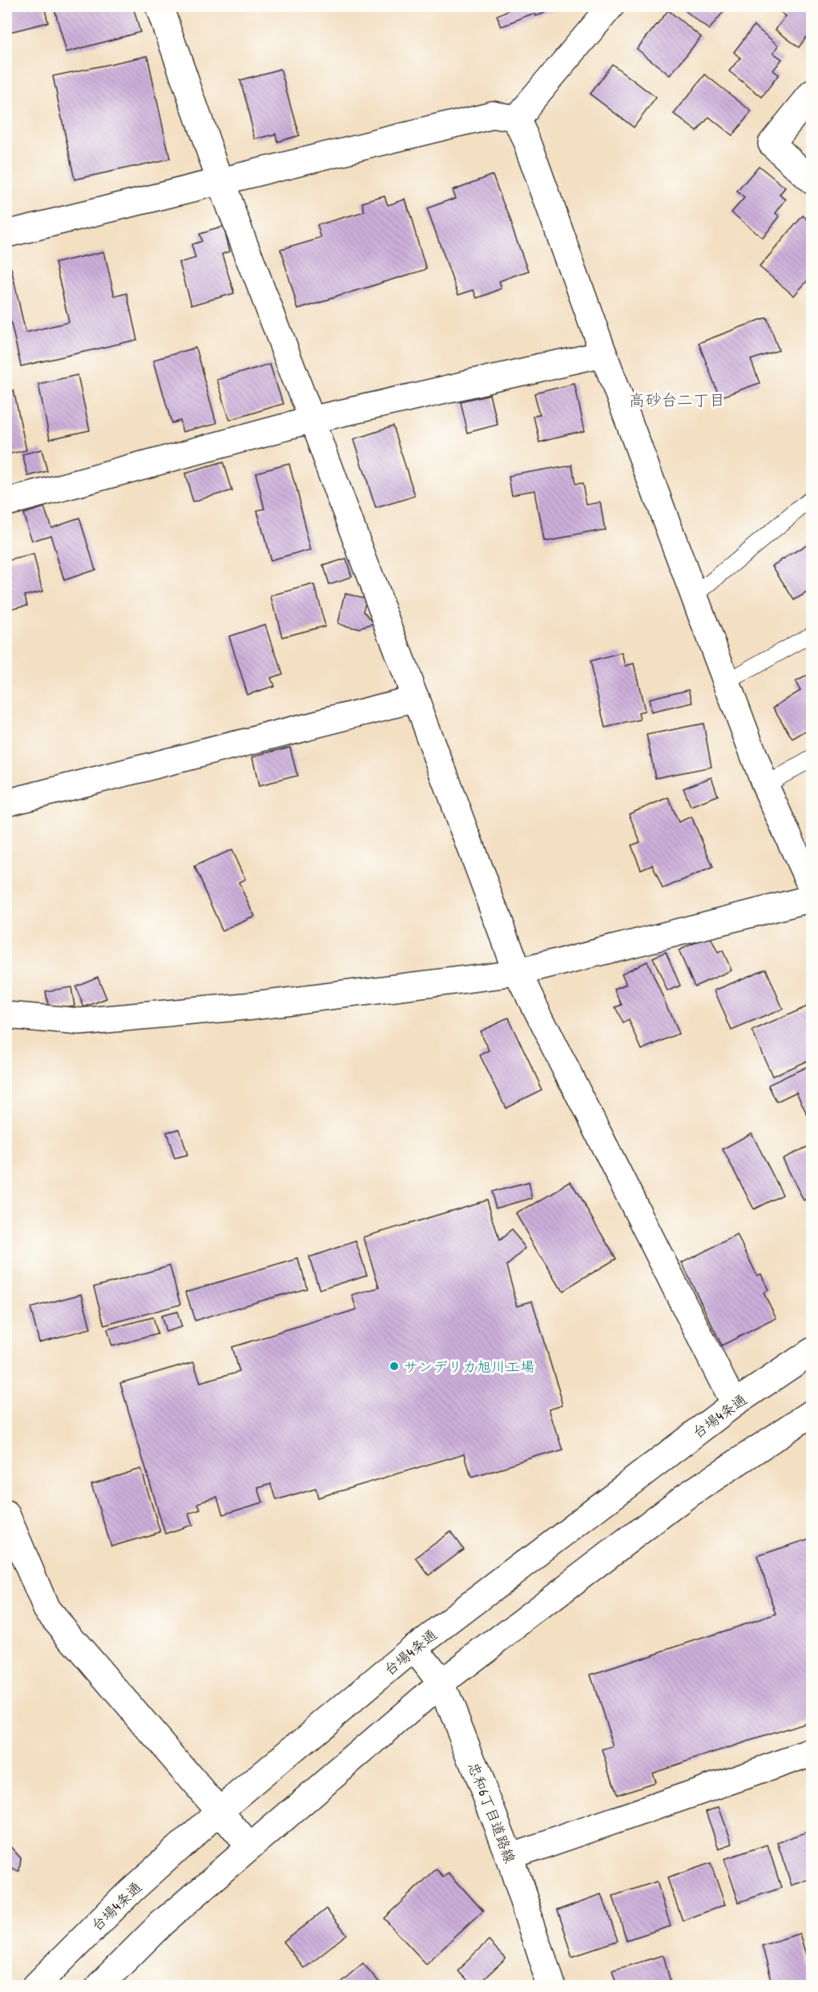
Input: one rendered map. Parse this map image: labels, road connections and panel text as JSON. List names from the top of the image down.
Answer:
{
  "streets": {
    "main road": ["台場4条通", "忠和6丁目道路線"]
  },
  "crossings": [
    ["台場4条通", "忠和6丁目道路線"]
  ],
  "districts": ["高砂台二丁目"],
  "places": ["サンデリカ旭川工場"]
}
